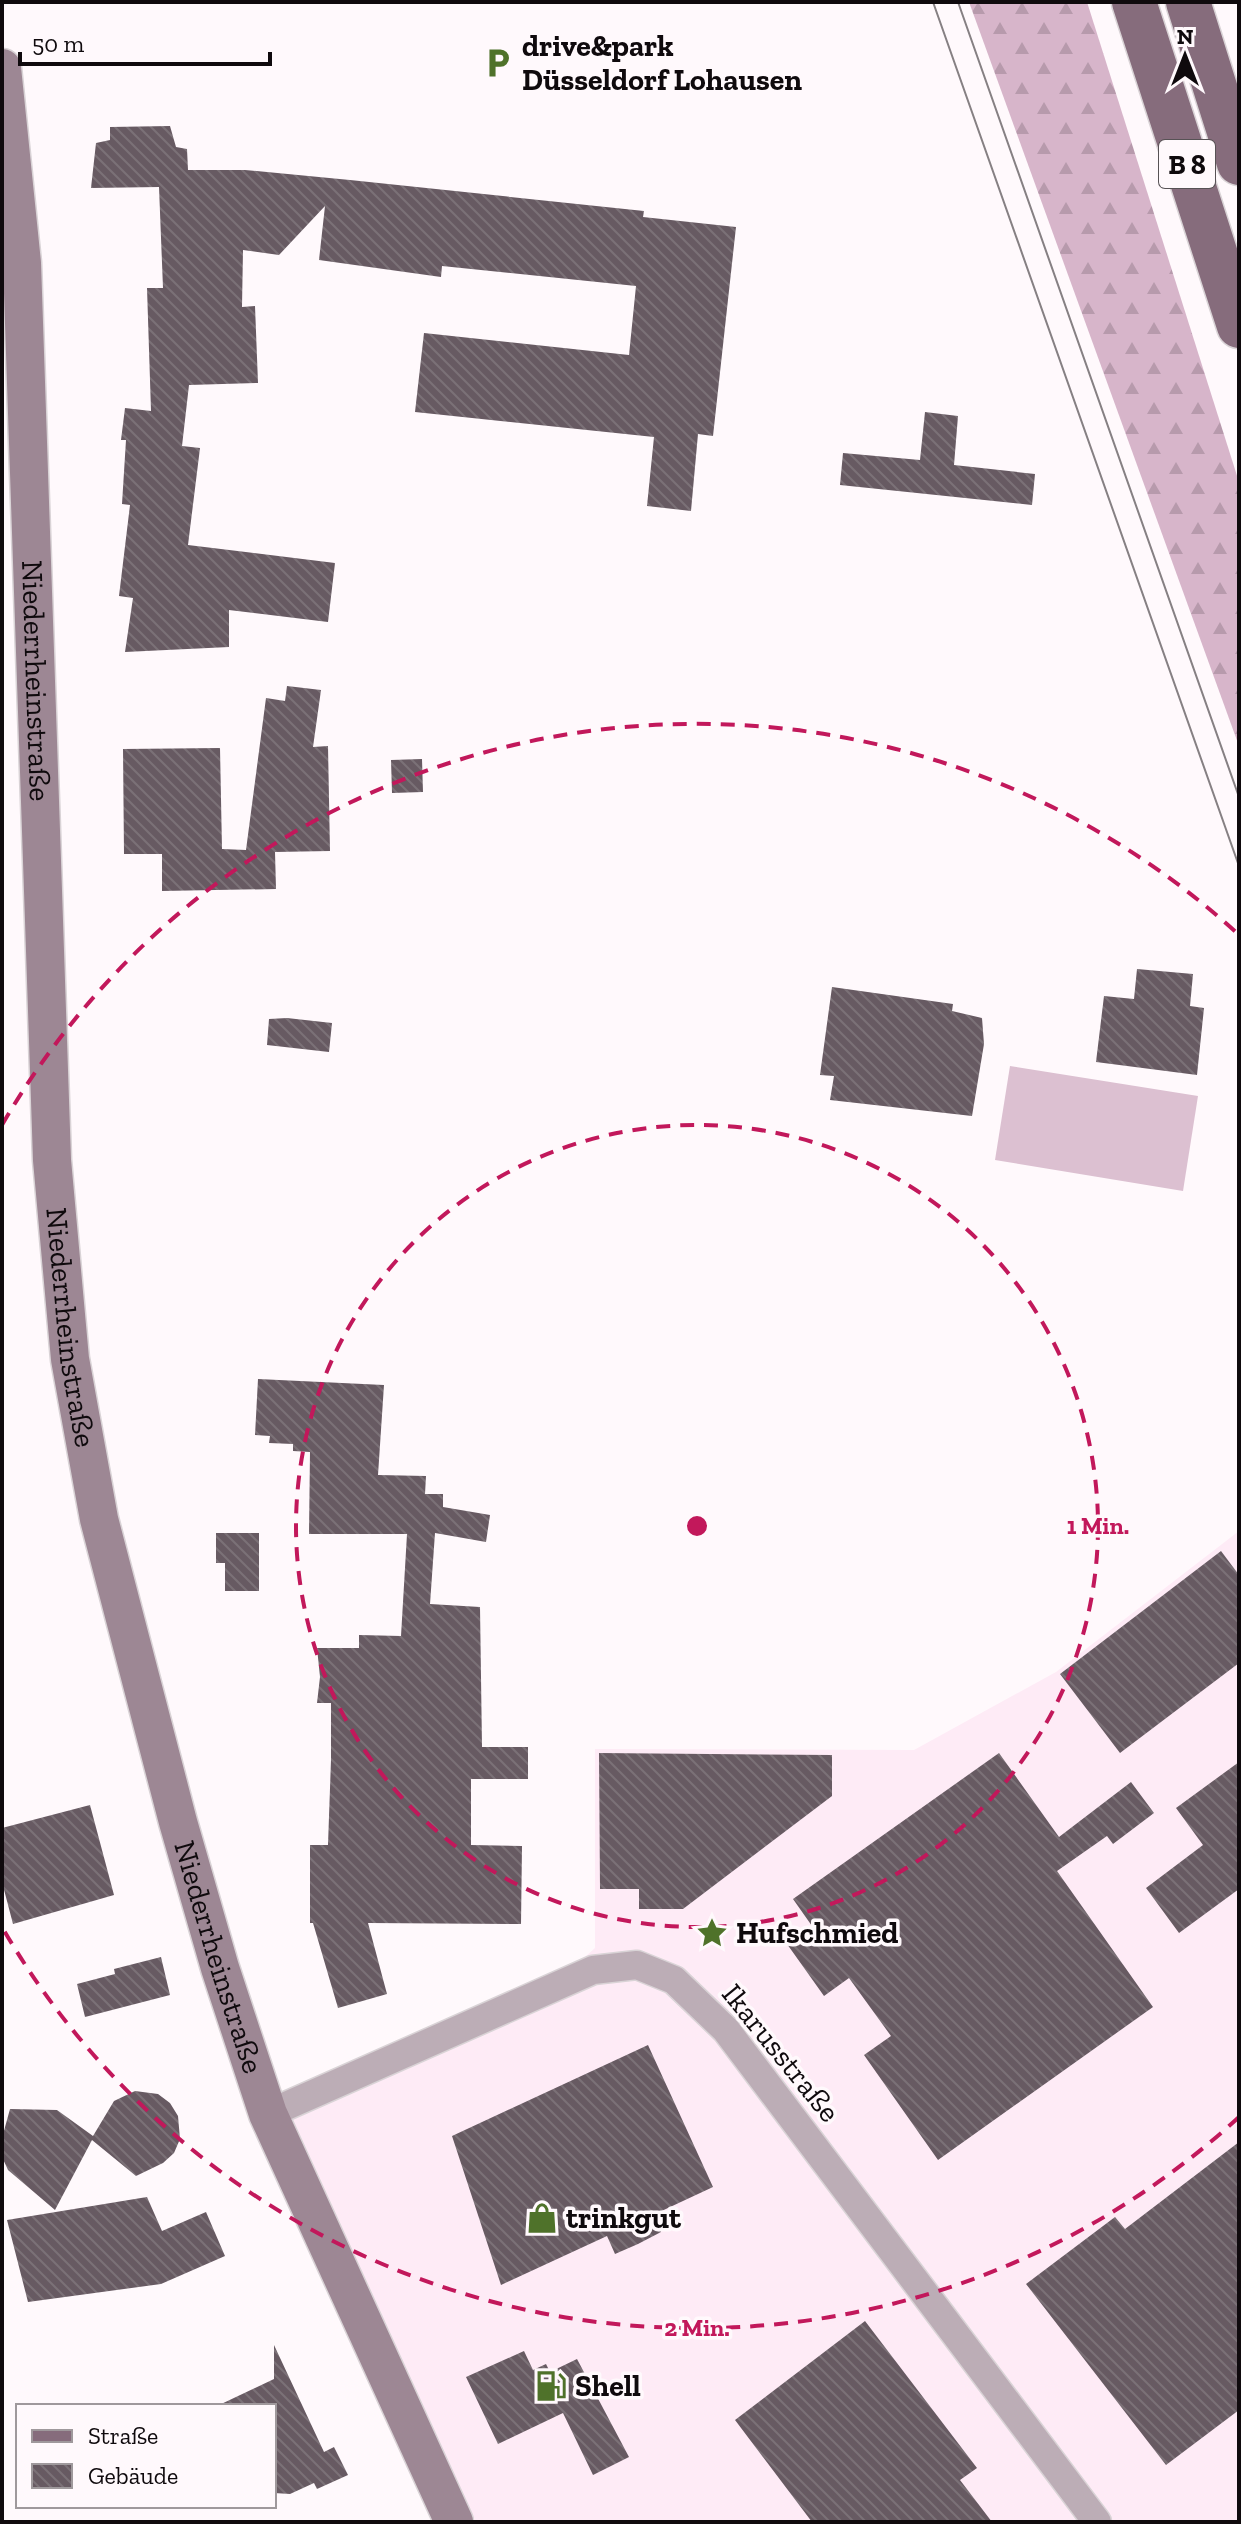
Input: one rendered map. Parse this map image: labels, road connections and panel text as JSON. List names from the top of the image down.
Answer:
{
  "streets": {
    "main road": ["B 8"],
    "street": ["Niederrheinstraße", "Ikarusstraße"]
  },
  "crossings": [
    ["Niederrheinstraße", "Ikarusstraße"]
  ],
  "places": {
    "parking": ["drive&park Düsseldorf Lohausen"],
    "place": ["Hufschmied"],
    "shop": ["trinkgut"],
    "fuel station": ["Shell"]
  },
  "legend": ["Straße", "Gebäude"],
  "scale_bar": "50 m",
  "north": "top",
  "rings": ["1 Min.", "2 Min."]
}
